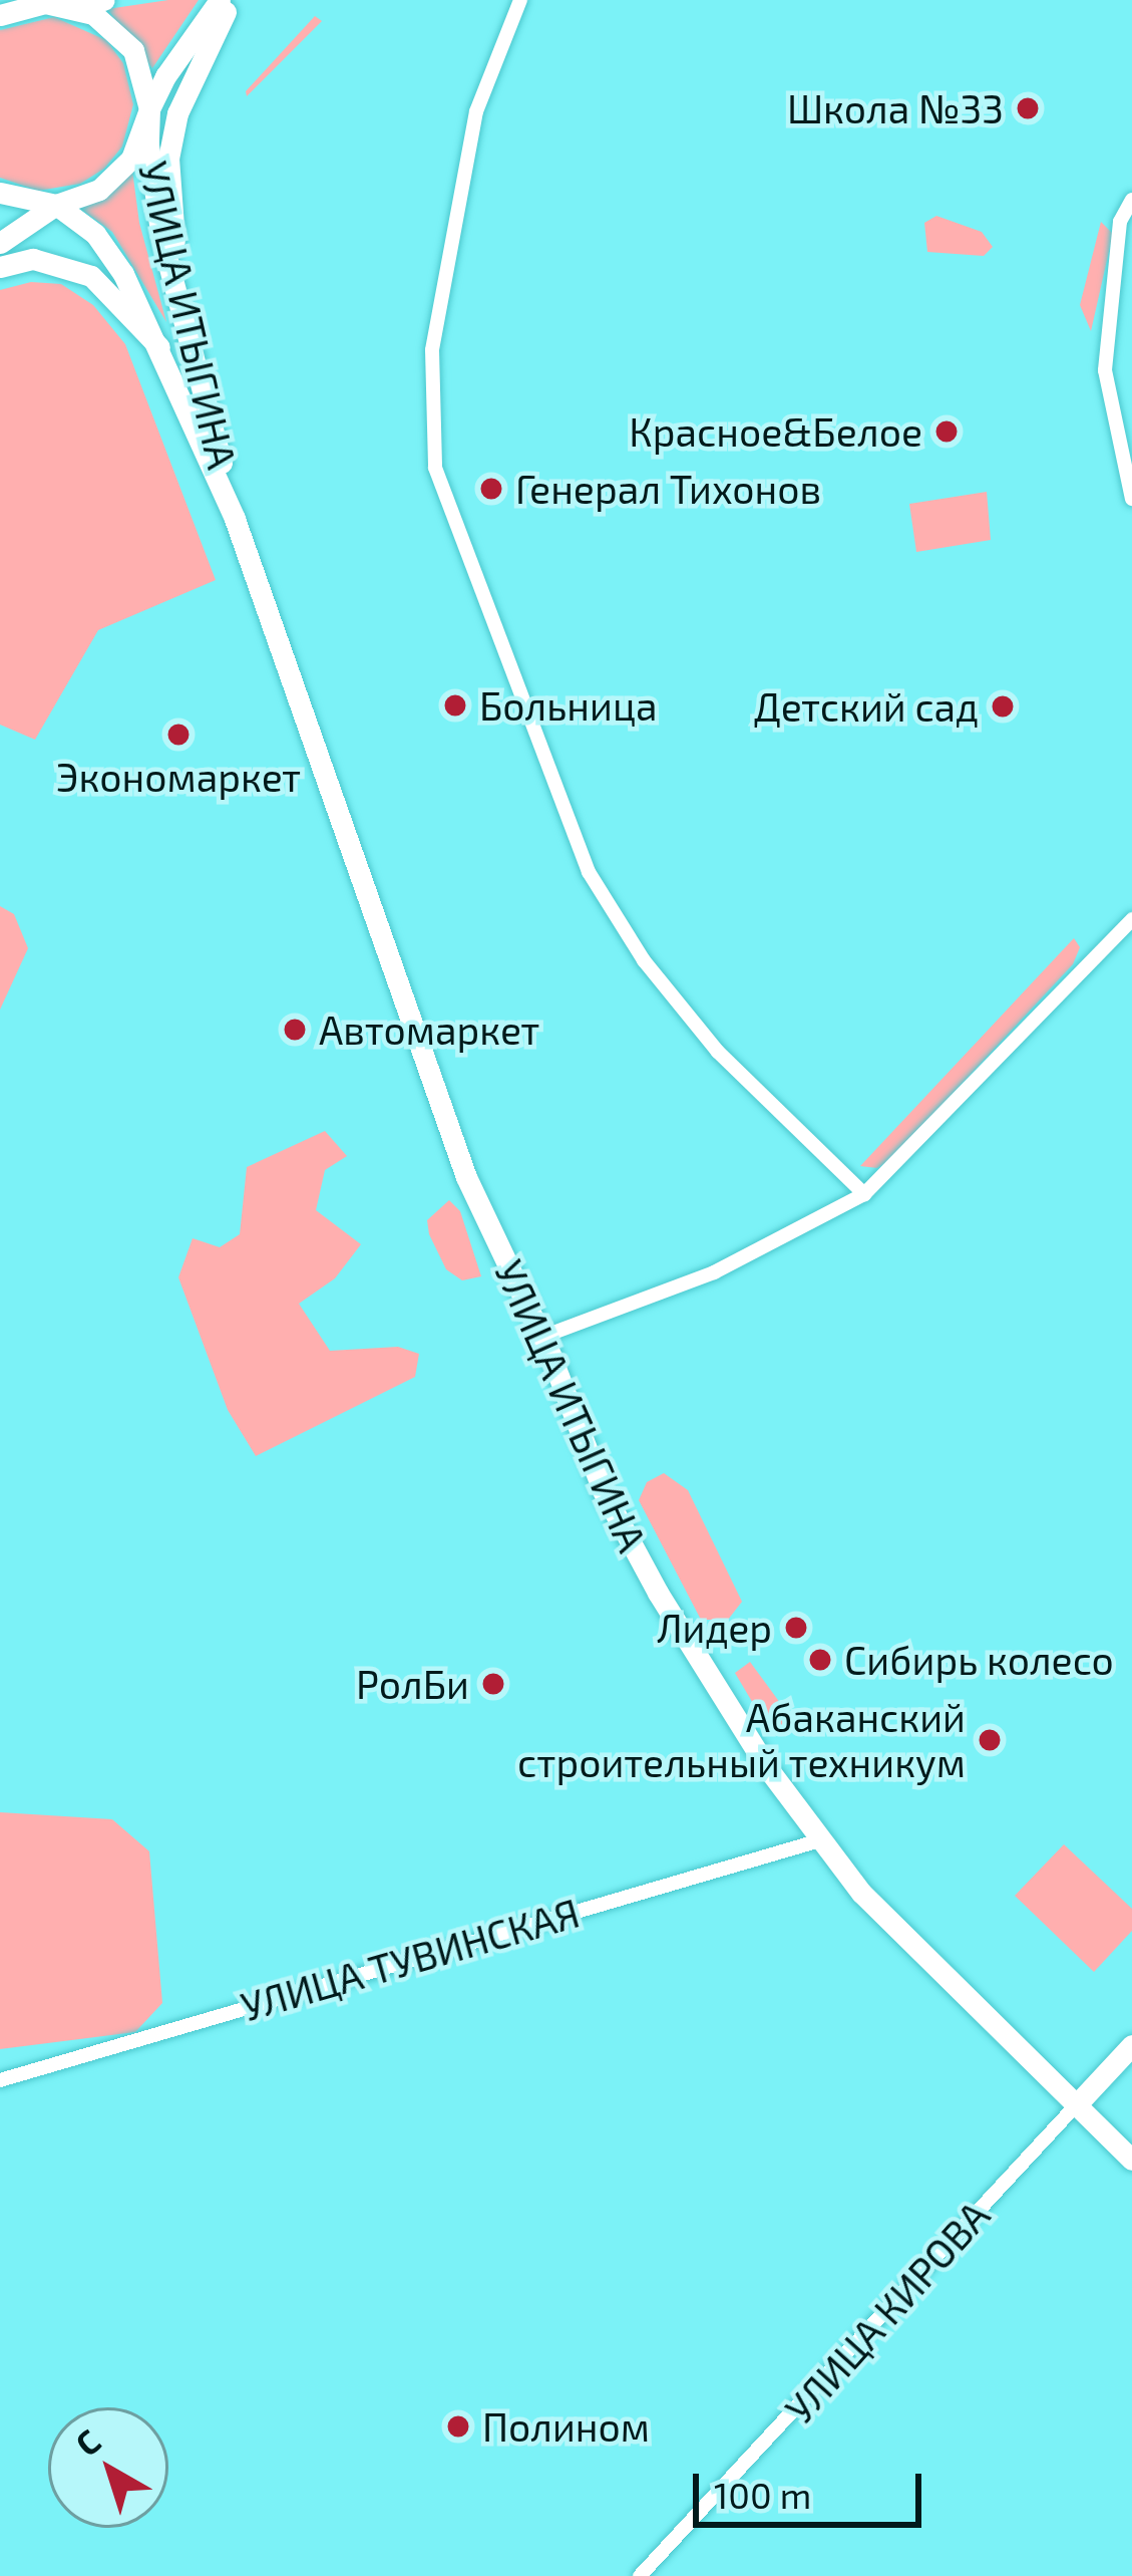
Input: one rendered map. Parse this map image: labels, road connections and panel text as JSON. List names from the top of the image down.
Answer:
{
  "streets": {
    "main road": ["УЛИЦА ИТЫГИНА", "УЛИЦА КИРОВА"],
    "street": ["УЛИЦА ТУВИНСКАЯ"]
  },
  "crossings": [
    ["УЛИЦА ИТЫГИНА", "УЛИЦА ТУВИНСКАЯ"],
    ["УЛИЦА ИТЫГИНА", "УЛИЦА КИРОВА"]
  ],
  "places": [
    "Школа №33",
    "Красное&Белое",
    "Генерал Тихонов",
    "Больница",
    "Детский сад",
    "Экономаркет",
    "Автомаркет",
    "Лидер",
    "Сибирь колесо",
    "РолБи",
    "Абаканский строительный техникум",
    "Полином"
  ],
  "scale_bar": "100 m",
  "north": "top left"
}
